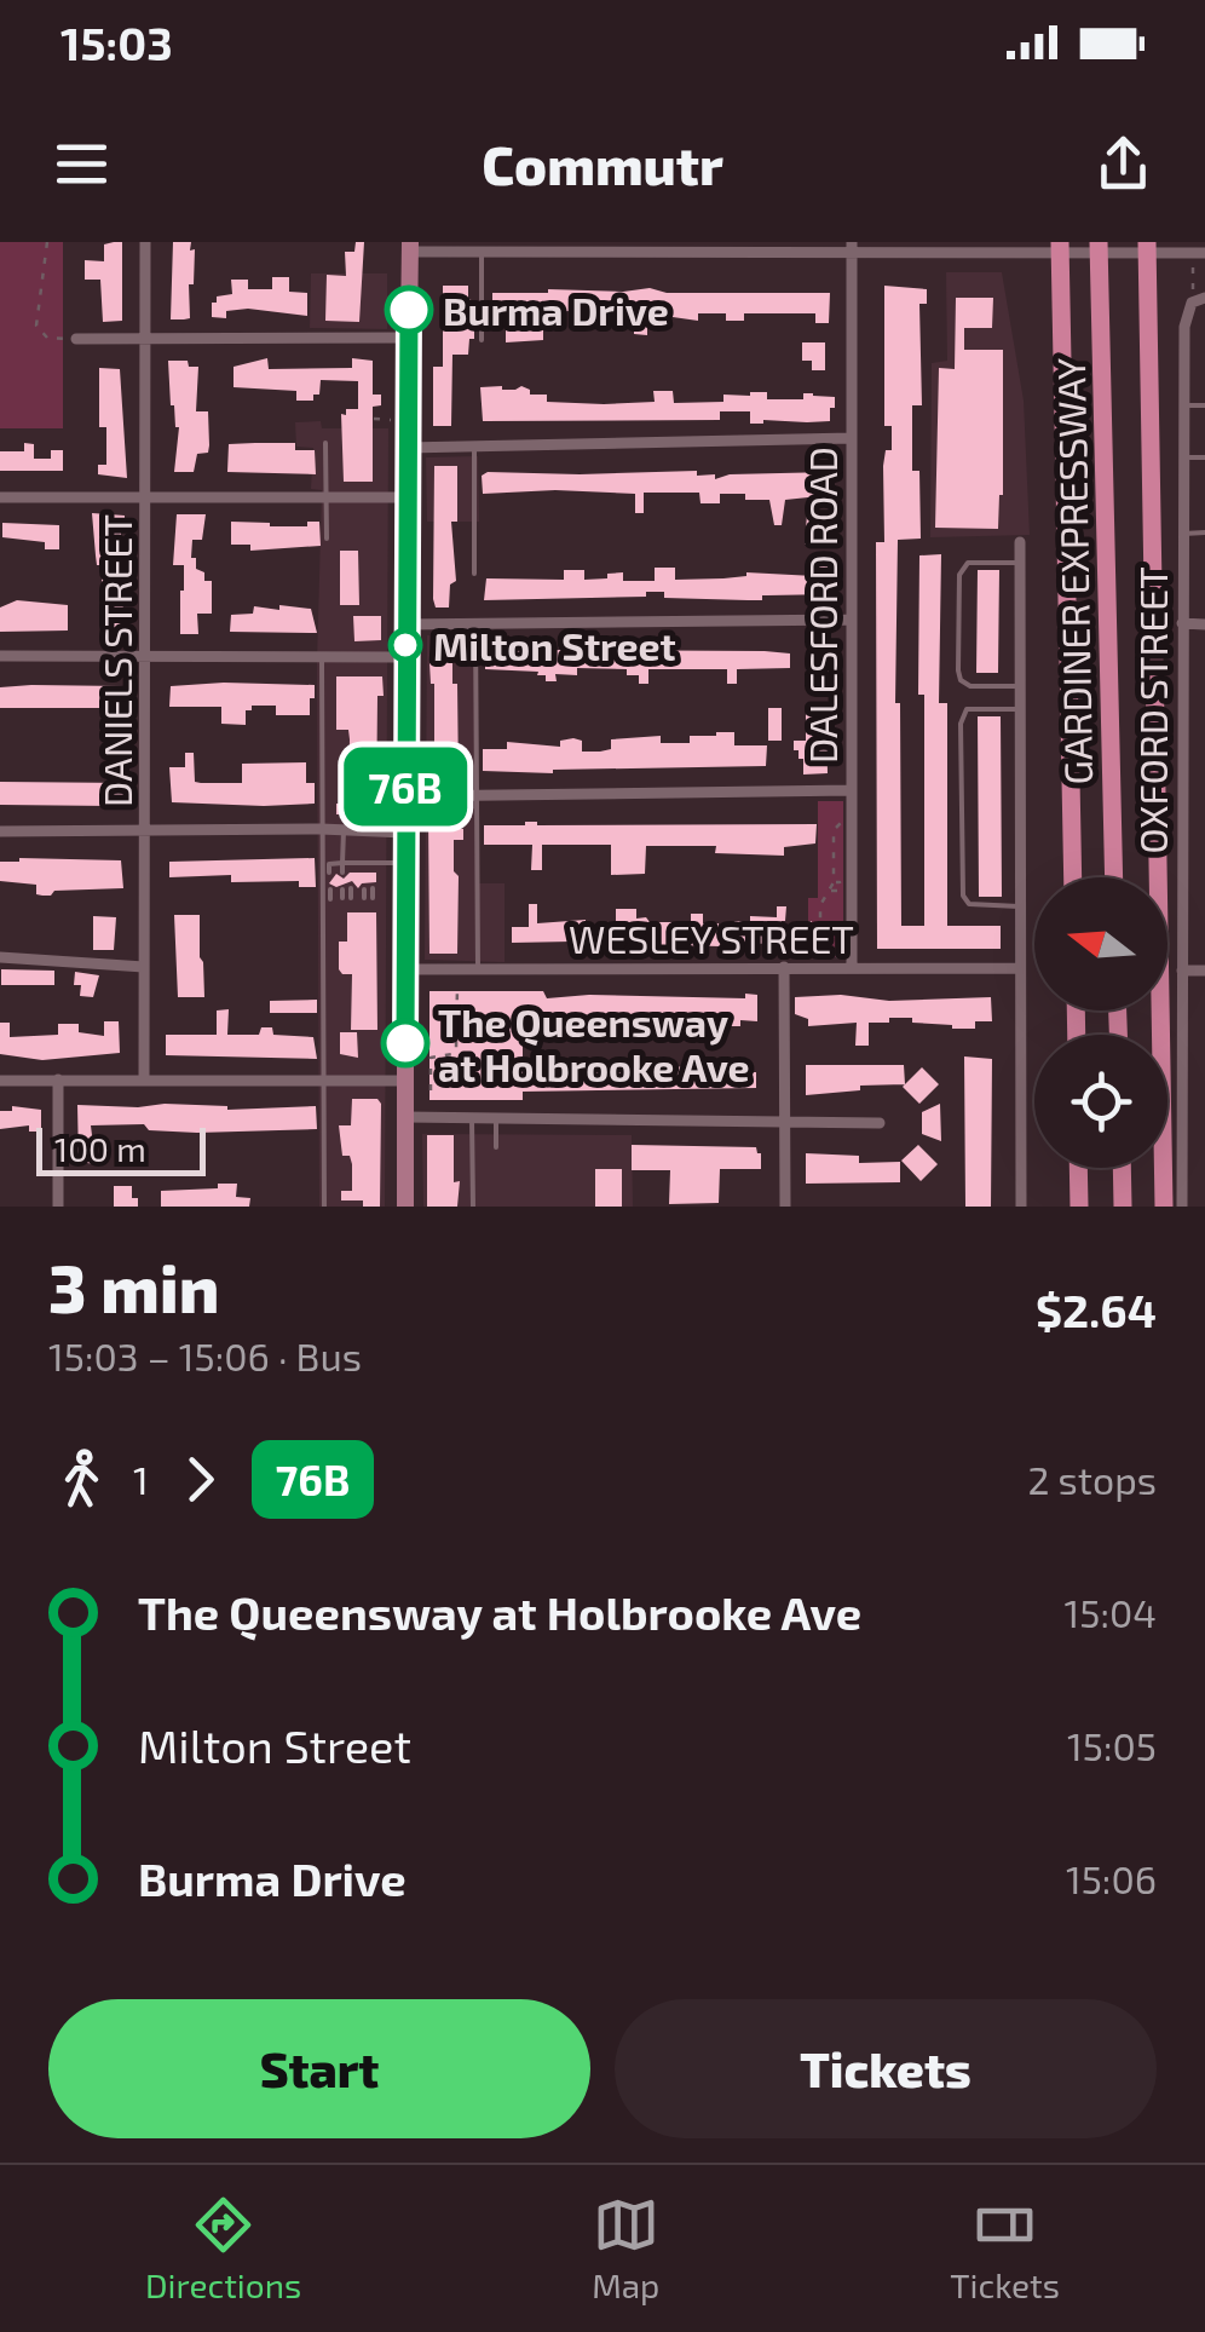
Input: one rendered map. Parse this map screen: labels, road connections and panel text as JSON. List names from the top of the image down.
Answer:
{
  "streets": {
    "highway": ["GARDINER EXPRESSWAY"],
    "street": [
      "DALESFORD ROAD",
      "DANIELS STREET",
      "OXFORD STREET",
      "WESLEY STREET"
    ]
  },
  "crossings": [
    ["DALESFORD ROAD", "WESLEY STREET"]
  ],
  "places": ["Burma Drive", "Milton Street", "The Queensway at Holbrooke Ave"],
  "lines": ["bus line 76B"],
  "scale_bar": "100 m",
  "north": "left",
  "page": {
    "status": "15:03",
    "header": "Commutr",
    "on_map": "76B",
    "scale": "100 m",
    "heading": ["3 min", "15:03 – 15:06 · Bus", "$2.64"],
    "legs": ["1", "76B", "2 stops"],
    "list": [
      {
        "name": "The Queensway at Holbrooke Ave",
        "value": "15:04"
      },
      {
        "name": "Milton Street",
        "value": "15:05"
      },
      {
        "name": "Burma Drive",
        "value": "15:06"
      }
    ],
    "buttons": ["Start", "Tickets"],
    "tabs": ["Directions", "Map", "Tickets"]
  }
}
